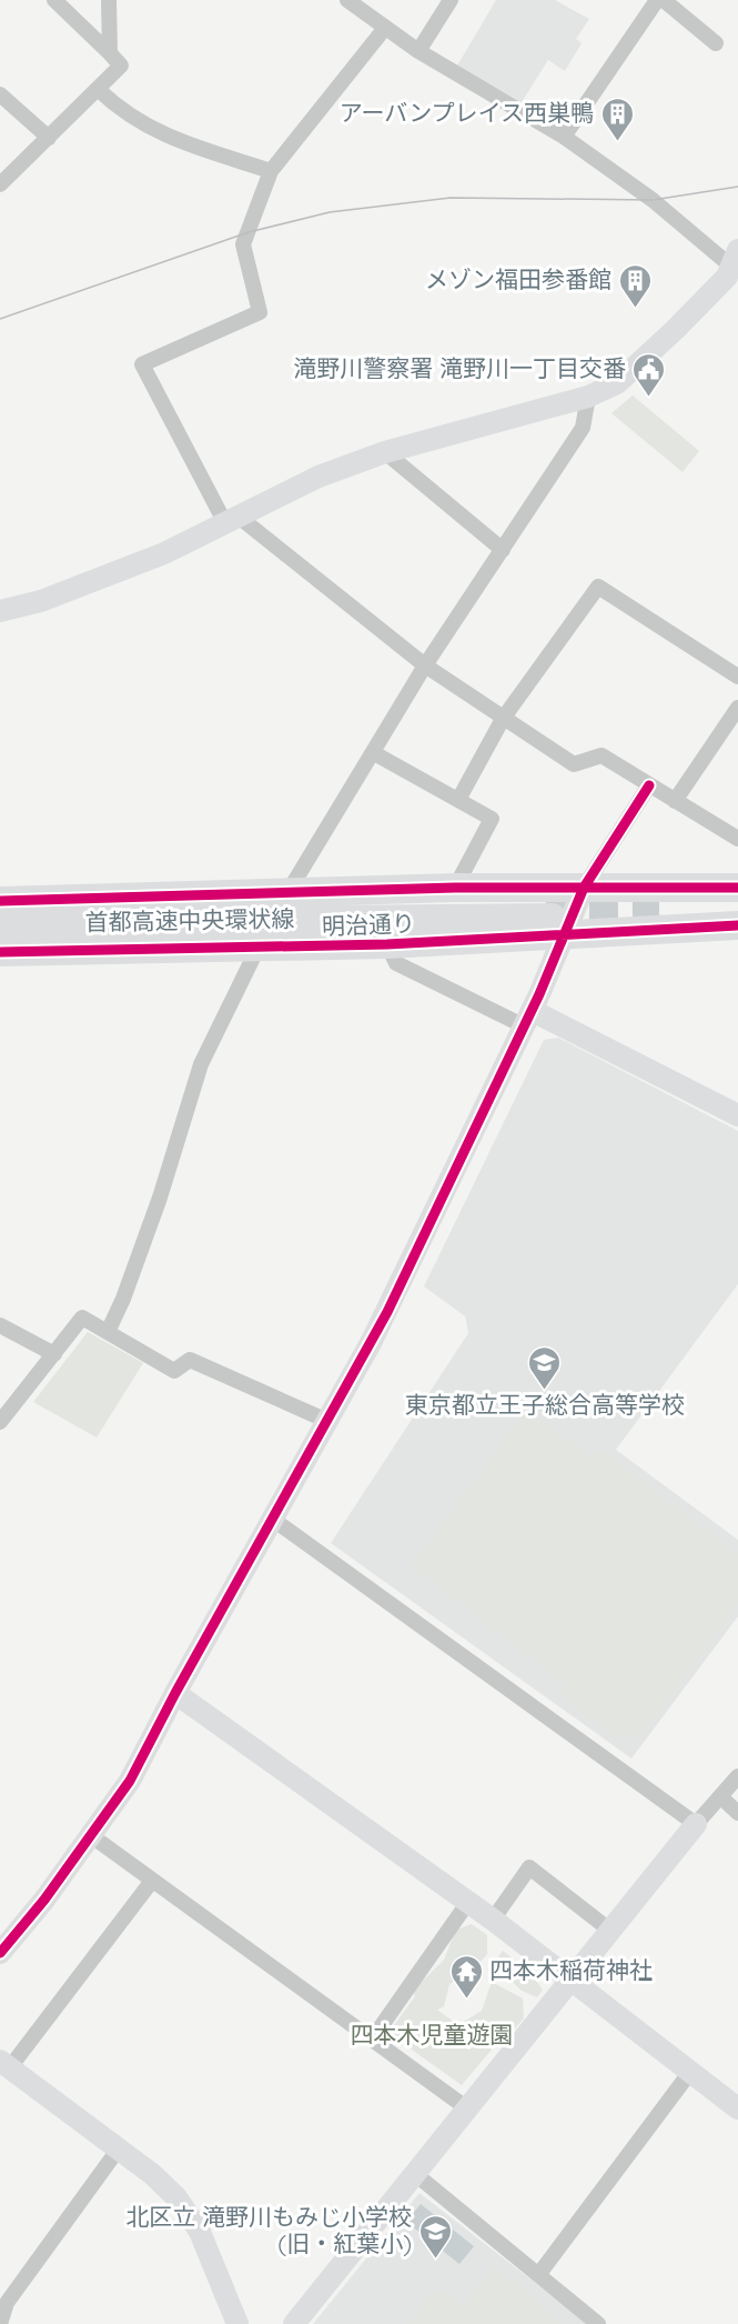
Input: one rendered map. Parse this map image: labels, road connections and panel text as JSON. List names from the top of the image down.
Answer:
{
  "streets": {
    "highway": ["首都高速中央環状線", "明治通り"]
  },
  "parks": ["四本木児童遊園"],
  "places": {
    "building": ["アーバンプレイス西巣鴨", "メゾン福田参番館"],
    "public building": ["滝野川警察署 滝野川一丁目交番"],
    "school or university": ["東京都立王子総合高等学校", "北区立 滝野川もみじ小学校 (旧・紅葉小)"],
    "temple": ["四本木稲荷神社"]
  }
}
